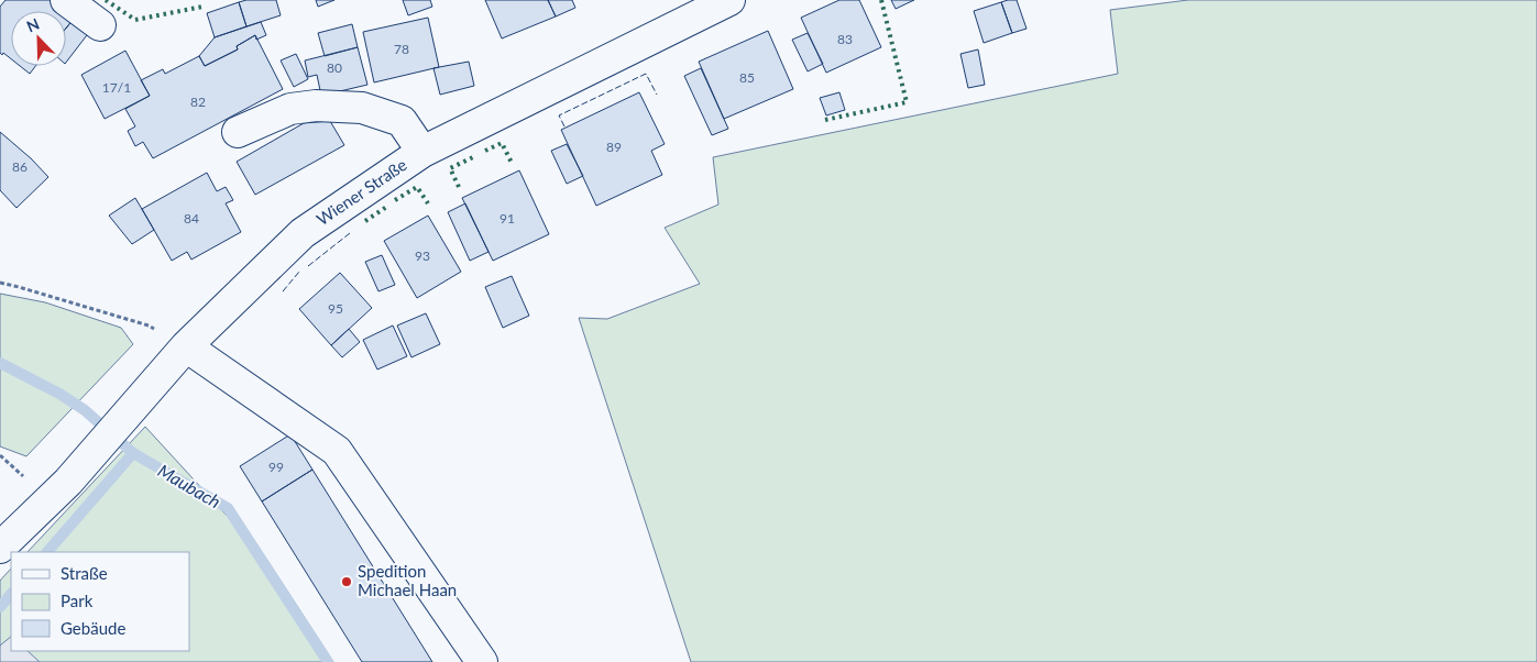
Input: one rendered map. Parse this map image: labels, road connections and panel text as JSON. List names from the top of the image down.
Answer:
{
  "streets": {
    "street": ["Wiener Straße"]
  },
  "water": ["Maubach"],
  "places": ["Spedition Michael Haan"],
  "house_numbers": [
    "83",
    "78",
    "80",
    "85",
    "17/1",
    "82",
    "89",
    "86",
    "84",
    "91",
    "93",
    "95",
    "99"
  ],
  "legend": ["Straße", "Park", "Gebäude"],
  "north": "top left"
}
